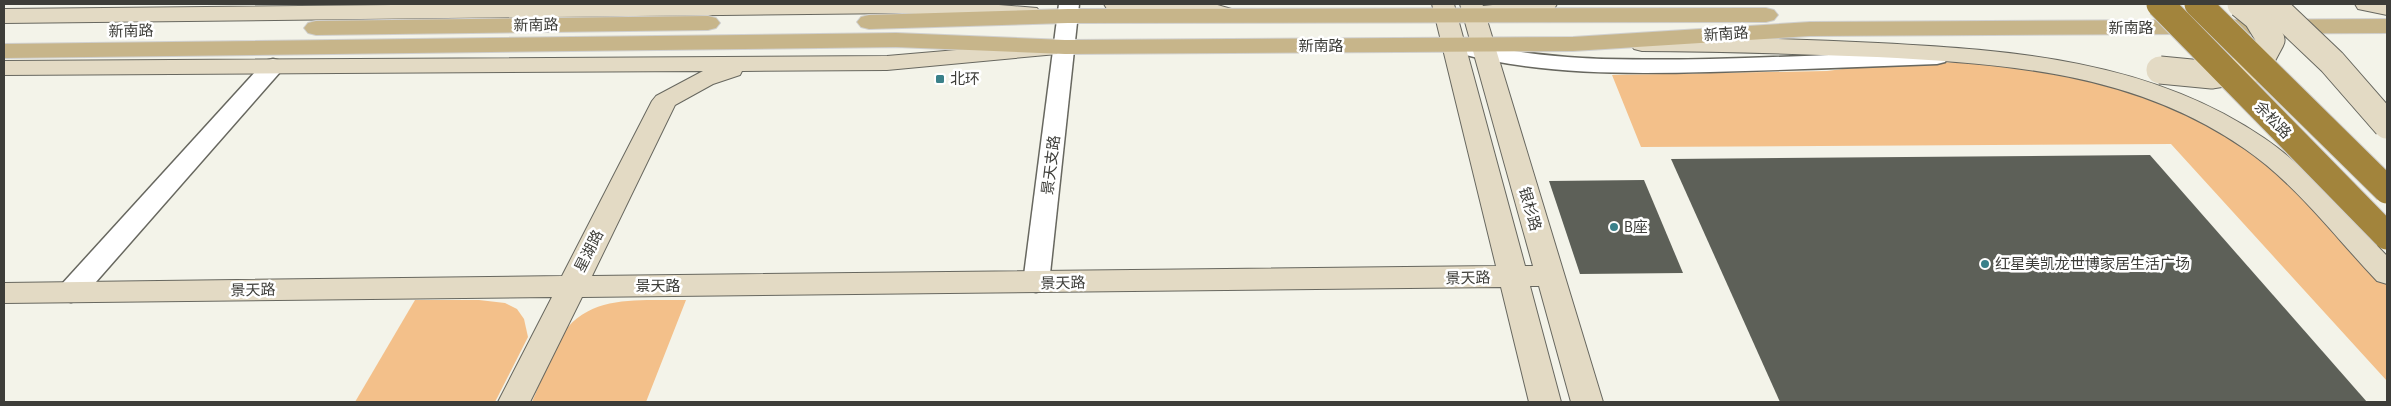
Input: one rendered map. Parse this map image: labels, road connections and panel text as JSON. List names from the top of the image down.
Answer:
{
  "streets": {
    "highway": ["余松路"],
    "main road": ["新南路"],
    "street": [
      "景天支路",
      "银杉路",
      "星湖路",
      "景天路"
    ]
  },
  "crossings": [
    ["新南路", "景天支路"],
    ["新南路", "银杉路"],
    ["景天支路", "景天路"],
    ["银杉路", "景天路"],
    ["星湖路", "景天路"]
  ],
  "places": {
    "transit": ["北环"],
    "other": ["B座", "红星美凯龙世博家居生活广场"]
  }
}
